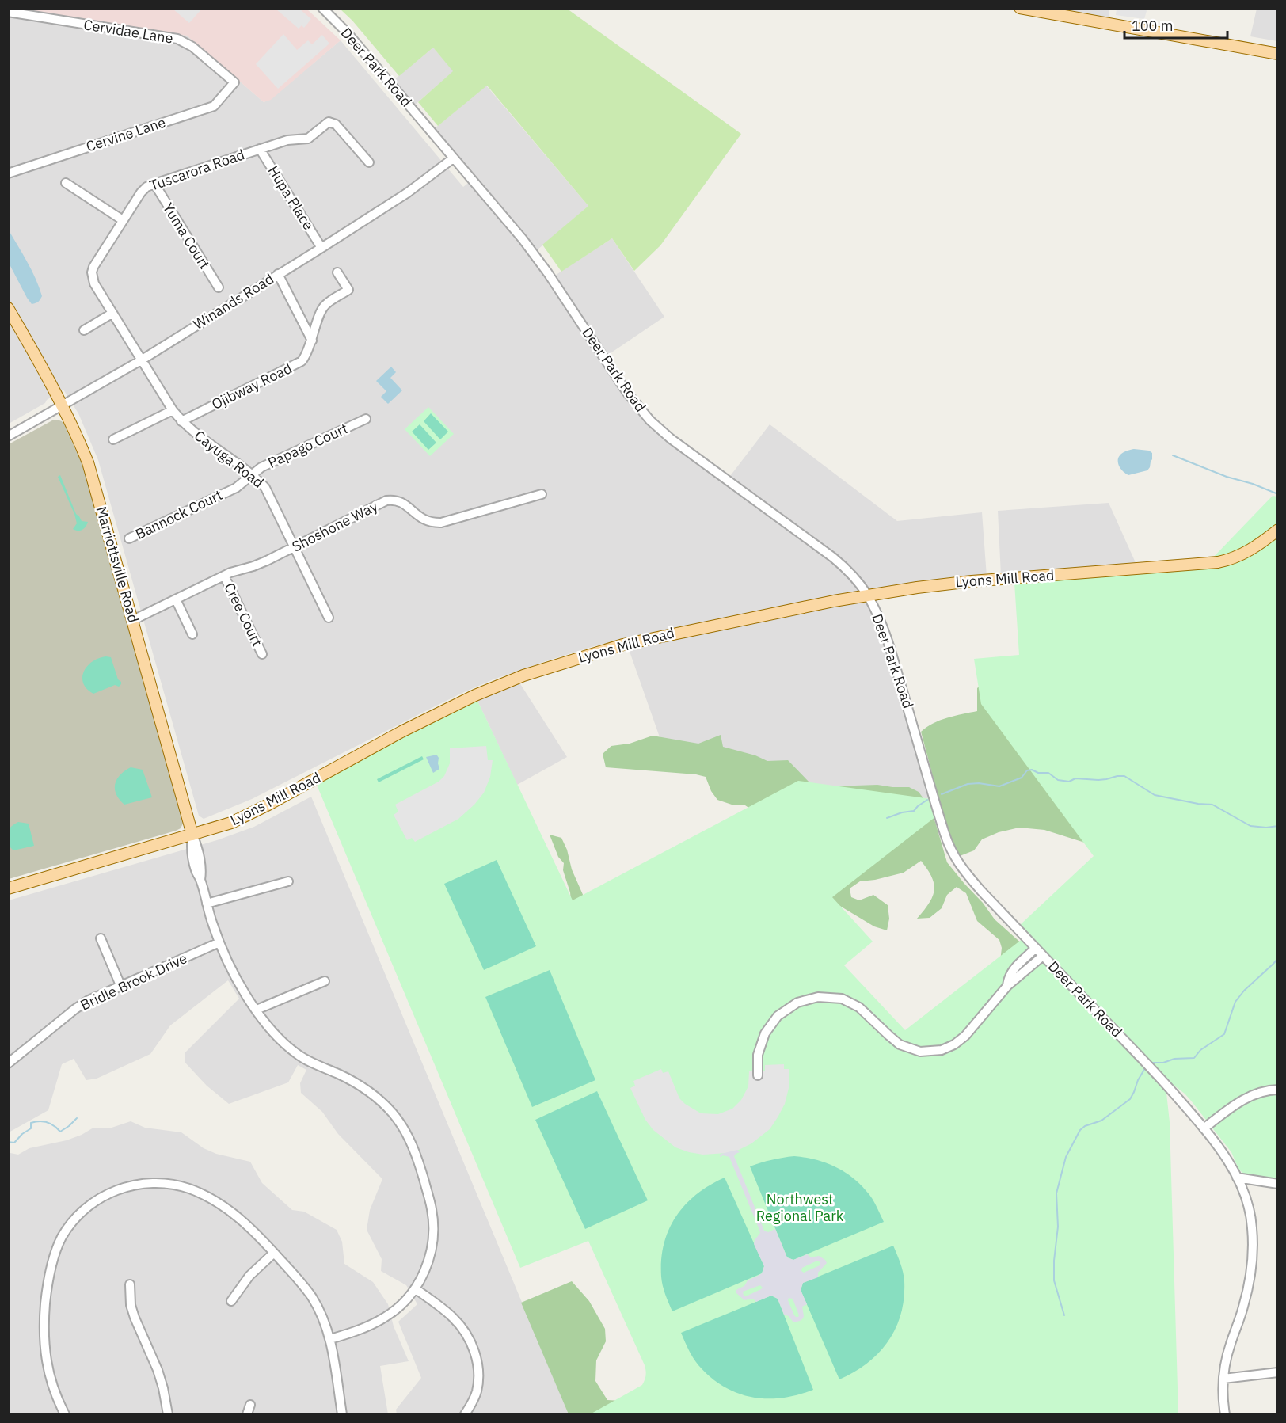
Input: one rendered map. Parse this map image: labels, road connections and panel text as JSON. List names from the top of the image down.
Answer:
{
  "streets": {
    "main road": ["Marriottsville Road", "Lyons Mill Road"],
    "street": [
      "Cervidae Lane",
      "Deer Park Road",
      "Cervine Lane",
      "Tuscarora Road",
      "Hupa Place",
      "Yuma Court",
      "Winands Road",
      "Ojibway Road",
      "Papago Court",
      "Cayuga Road",
      "Bannock Court",
      "Shoshone Way",
      "Cree Court",
      "Bridle Brook Drive"
    ]
  },
  "crossings": [
    ["Cervidae Lane", "Cervine Lane"],
    ["Deer Park Road", "Winands Road"],
    ["Deer Park Road", "Lyons Mill Road"],
    ["Tuscarora Road", "Hupa Place"],
    ["Tuscarora Road", "Yuma Court"],
    ["Tuscarora Road", "Winands Road"],
    ["Tuscarora Road", "Cayuga Road"],
    ["Hupa Place", "Winands Road"],
    ["Winands Road", "Cayuga Road"],
    ["Winands Road", "Marriottsville Road"],
    ["Ojibway Road", "Cayuga Road"],
    ["Papago Court", "Cayuga Road"],
    ["Papago Court", "Bannock Court"],
    ["Cayuga Road", "Bannock Court"],
    ["Cayuga Road", "Shoshone Way"],
    ["Shoshone Way", "Marriottsville Road"],
    ["Shoshone Way", "Cree Court"],
    ["Marriottsville Road", "Lyons Mill Road"],
    ["Marriottsville Road", "Bridle Brook Drive"]
  ],
  "parks": ["Northwest Regional Park"],
  "scale_bar": "100 m"
}
